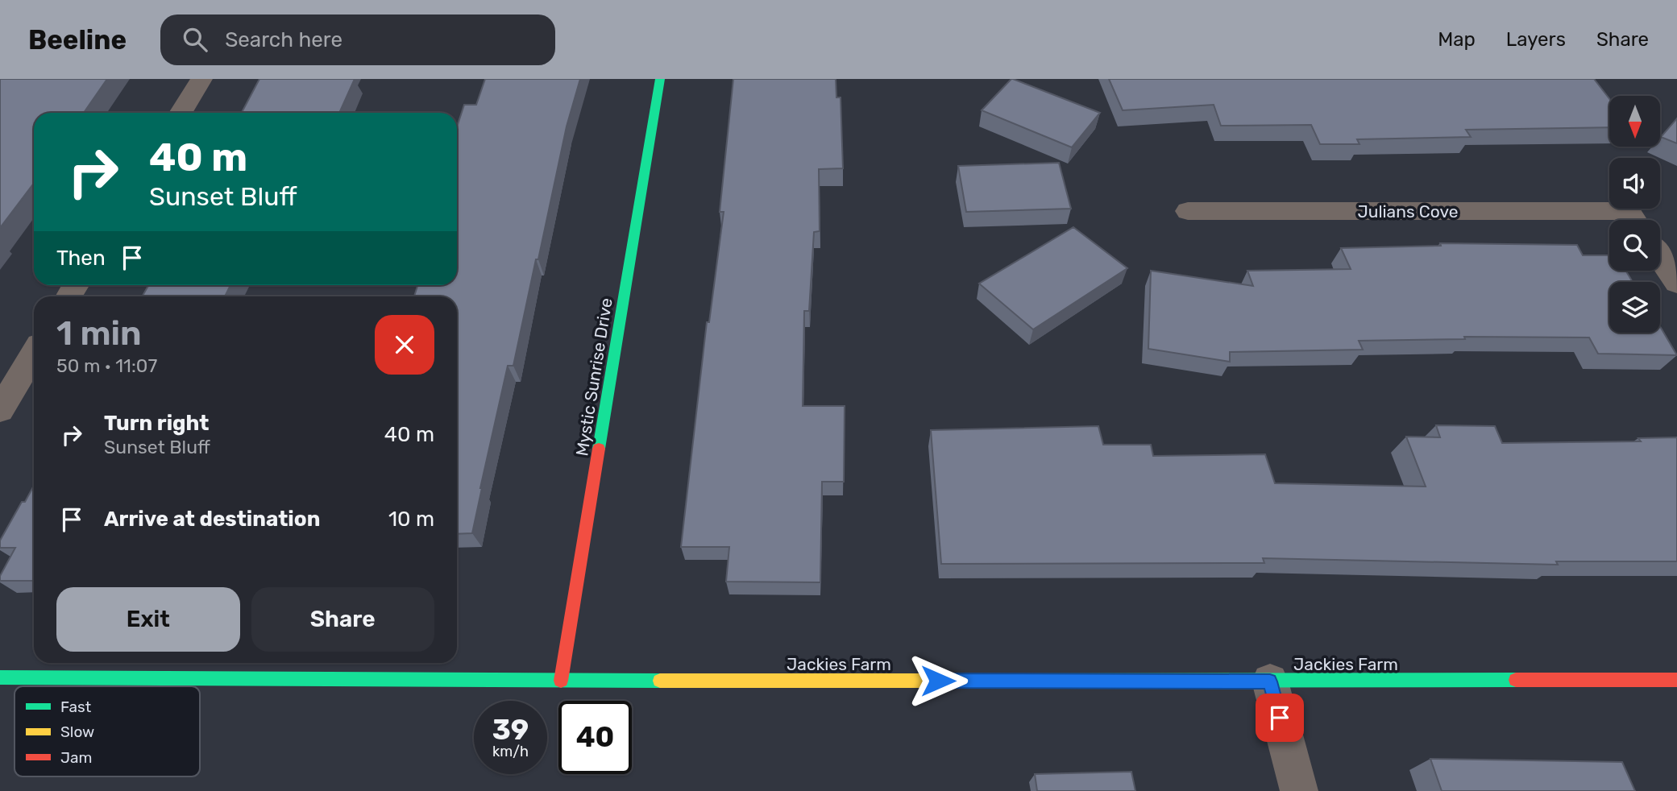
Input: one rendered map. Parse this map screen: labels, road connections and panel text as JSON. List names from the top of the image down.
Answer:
{
  "streets": {
    "street": ["Julians Cove", "Mystic Sunrise Drive", "Jackies Farm"]
  },
  "crossings": [
    ["Mystic Sunrise Drive", "Jackies Farm"]
  ],
  "legend": ["Fast", "Slow", "Jam"],
  "north": "bottom",
  "page": {
    "header": "Beeline",
    "search": "Search here",
    "nav": ["Map", "Layers", "Share"],
    "turn": ["40 m", "Sunset Bluff"],
    "then": "Then",
    "heading": ["1 min", "50 m · 11:07"],
    "list": [
      {
        "name": "Turn right",
        "note": "Sunset Bluff",
        "value": "40 m"
      },
      {
        "name": "Arrive at destination",
        "value": "10 m"
      }
    ],
    "buttons": ["Exit", "Share"],
    "speed": "39 km/h",
    "limit": "40"
  }
}
